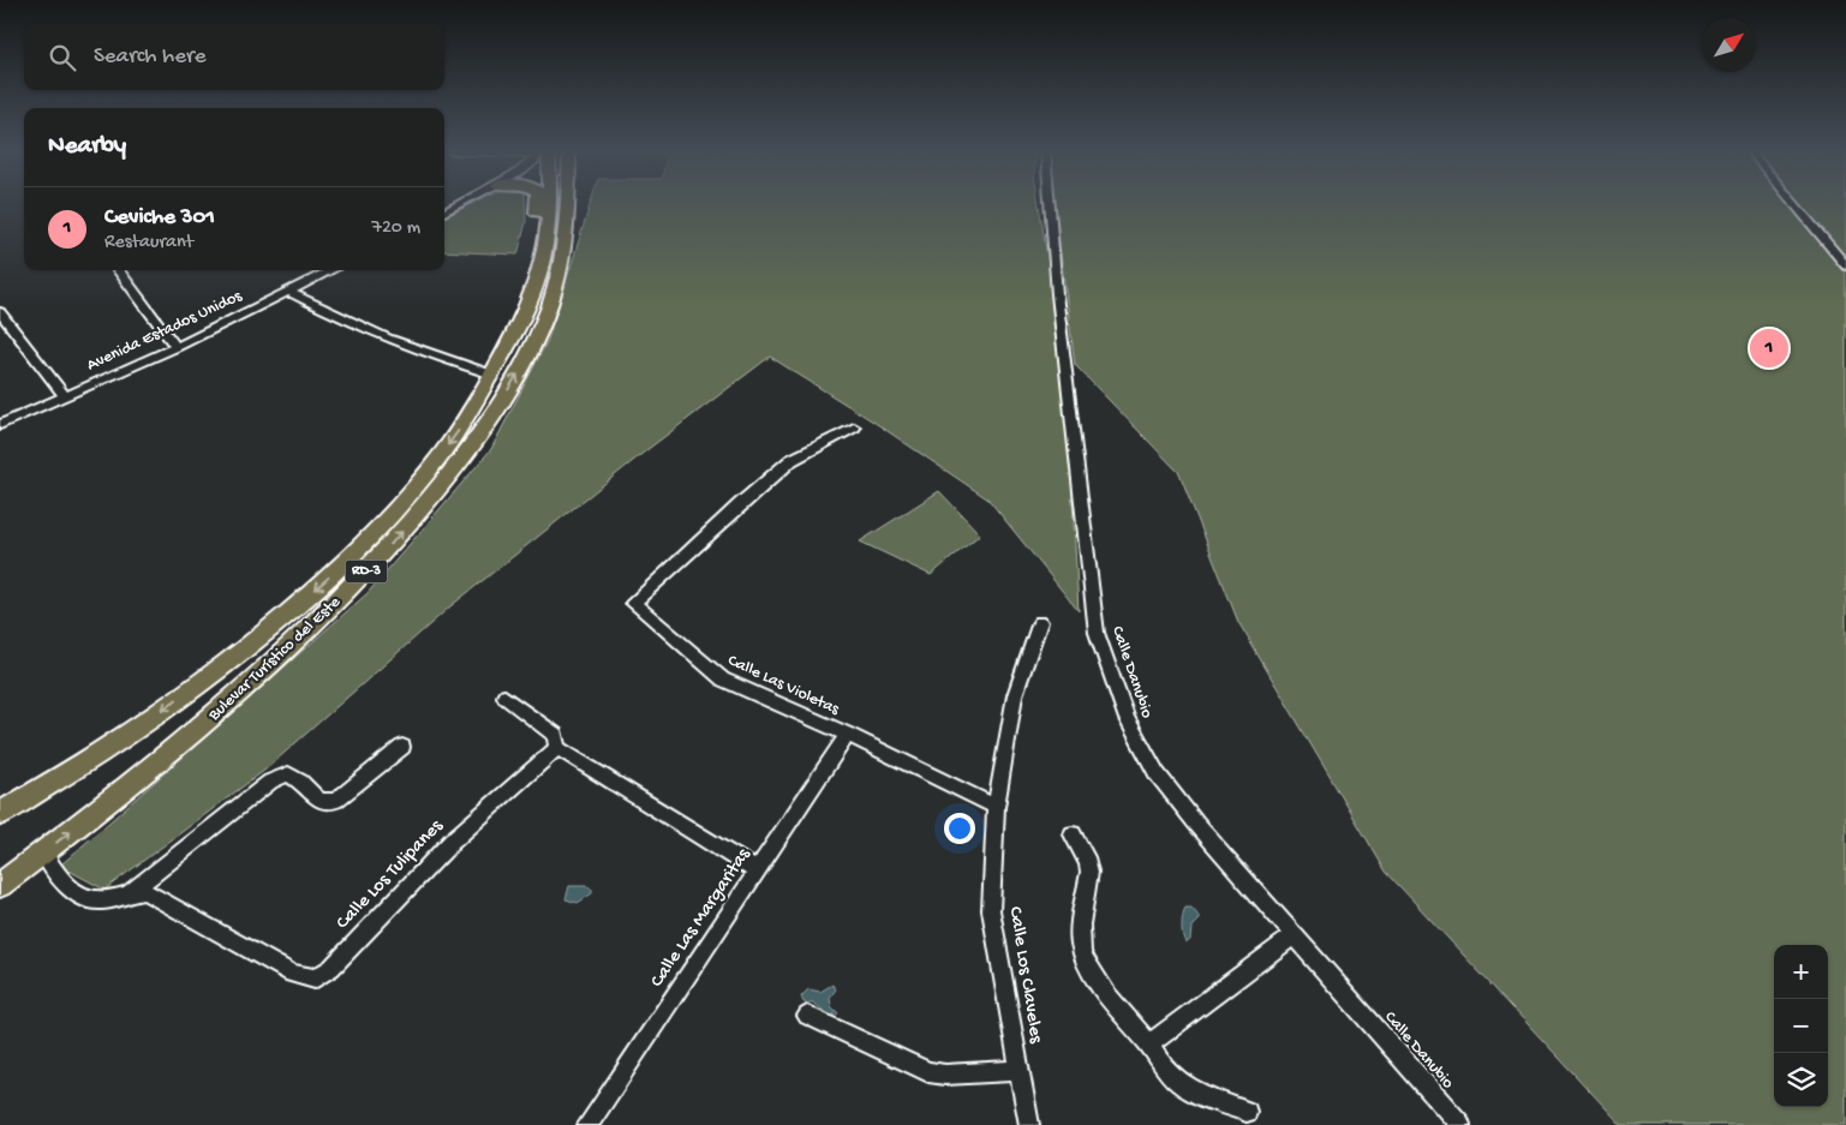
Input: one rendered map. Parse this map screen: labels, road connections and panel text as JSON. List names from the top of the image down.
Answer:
{
  "streets": {
    "highway": ["RD-3", "Bulevar Turístico del Este"],
    "street": [
      "Avenida Estados Unidos",
      "Calle Danubio",
      "Calle Las Violetas",
      "Calle Los Tulipanes",
      "Calle Las Margaritas",
      "Calle Los Claveles"
    ]
  },
  "crossings": [
    ["Bulevar Turístico del Este", "Calle Los Tulipanes"],
    ["Calle Las Violetas", "Calle Las Margaritas"],
    ["Calle Las Violetas", "Calle Los Claveles"]
  ],
  "north": "top right",
  "page": {
    "search": "Search here",
    "heading": "Nearby",
    "list": [
      {
        "mark": "1",
        "name": "Ceviche 301",
        "note": "Restaurant",
        "value": "720 m"
      }
    ],
    "pins": "1",
    "map_buttons": ["+", "−"]
  }
}
